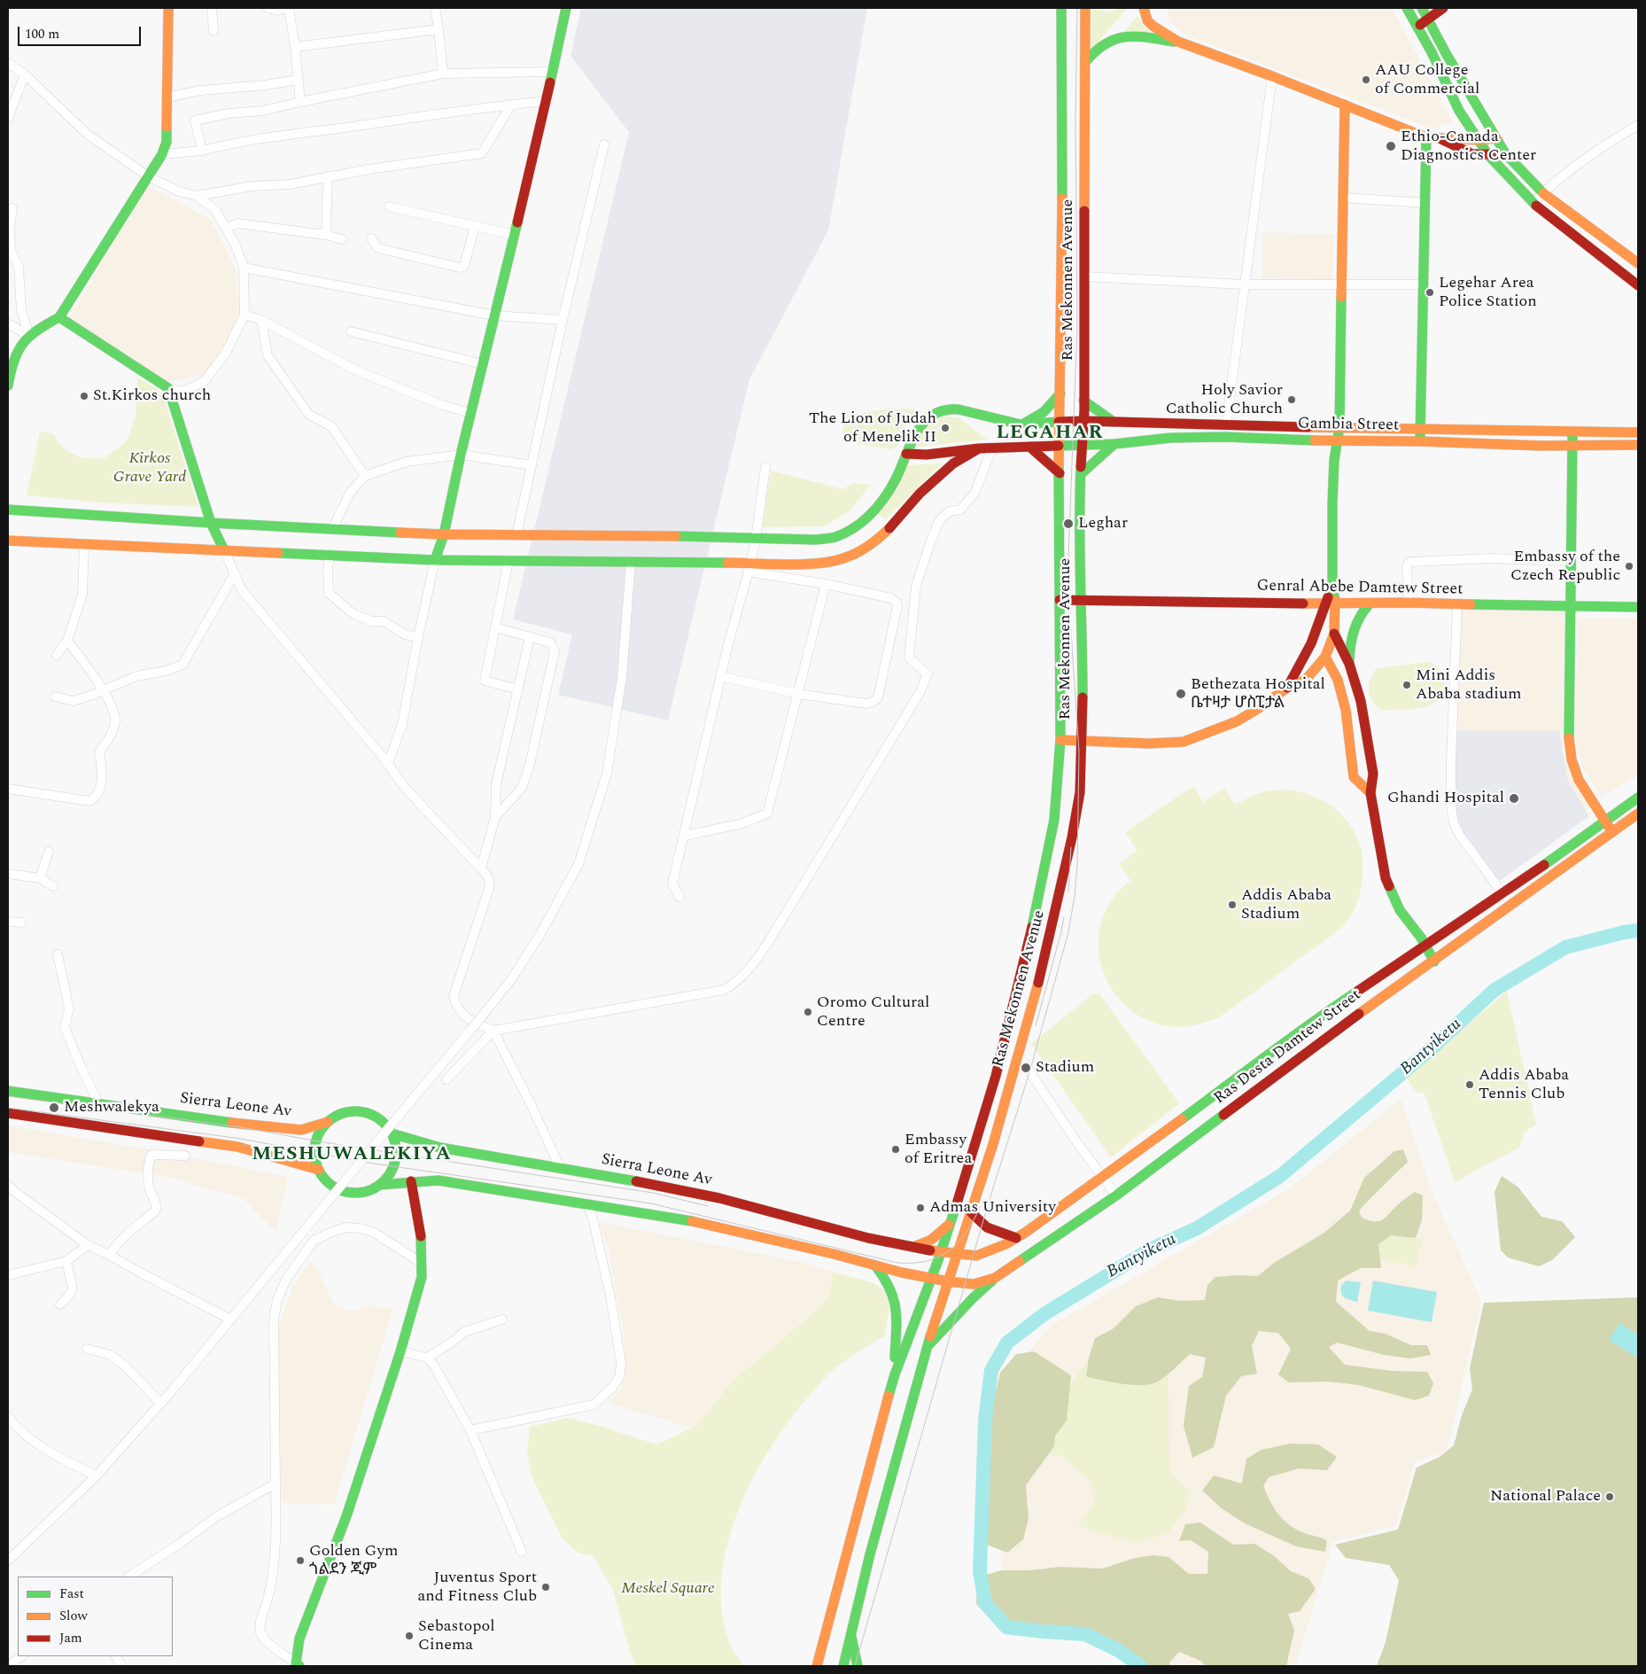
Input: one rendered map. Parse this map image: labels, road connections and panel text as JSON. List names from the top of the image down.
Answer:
{
  "streets": {
    "main road": [
      "Ras Mekonnen Avenue",
      "Gambia Street",
      "Genral Abebe Damtew Street",
      "Ras Desta Damtew Street",
      "Sierra Leone Av"
    ]
  },
  "crossings": [
    ["Ras Mekonnen Avenue", "Gambia Street"],
    ["Ras Mekonnen Avenue", "Genral Abebe Damtew Street"],
    ["Ras Mekonnen Avenue", "Ras Desta Damtew Street"],
    ["Ras Mekonnen Avenue", "Sierra Leone Av"],
    ["Ras Desta Damtew Street", "Sierra Leone Av"]
  ],
  "districts": ["LEGAHAR", "MESHUWALEKIYA"],
  "water": ["Bantyiketu"],
  "parks": ["Kirkos Grave Yard", "Meskel Square"],
  "places": [
    "AAU College of Commercial",
    "Ethio-Canada Diagnostics Center",
    "Legehar Area Police Station",
    "St.Kirkos church",
    "Holy Savior Catholic Church",
    "The Lion of Judah of Menelik II",
    "Leghar",
    "Embassy of the Czech Republic",
    "Mini Addis Ababa stadium",
    "Bethezata Hospital ቤተዛታ ሆስፒታል",
    "Ghandi Hospital",
    "Addis Ababa Stadium",
    "Oromo Cultural Centre",
    "Stadium",
    "Addis Ababa Tennis Club",
    "Meshwalekya",
    "Embassy of Eritrea",
    "Admas University",
    "National Palace",
    "Golden Gym ጎልደን ጂም",
    "Juventus Sport and Fitness Club",
    "Sebastopol Cinema"
  ],
  "legend": ["Fast", "Slow", "Jam"],
  "scale_bar": "100 m"
}
